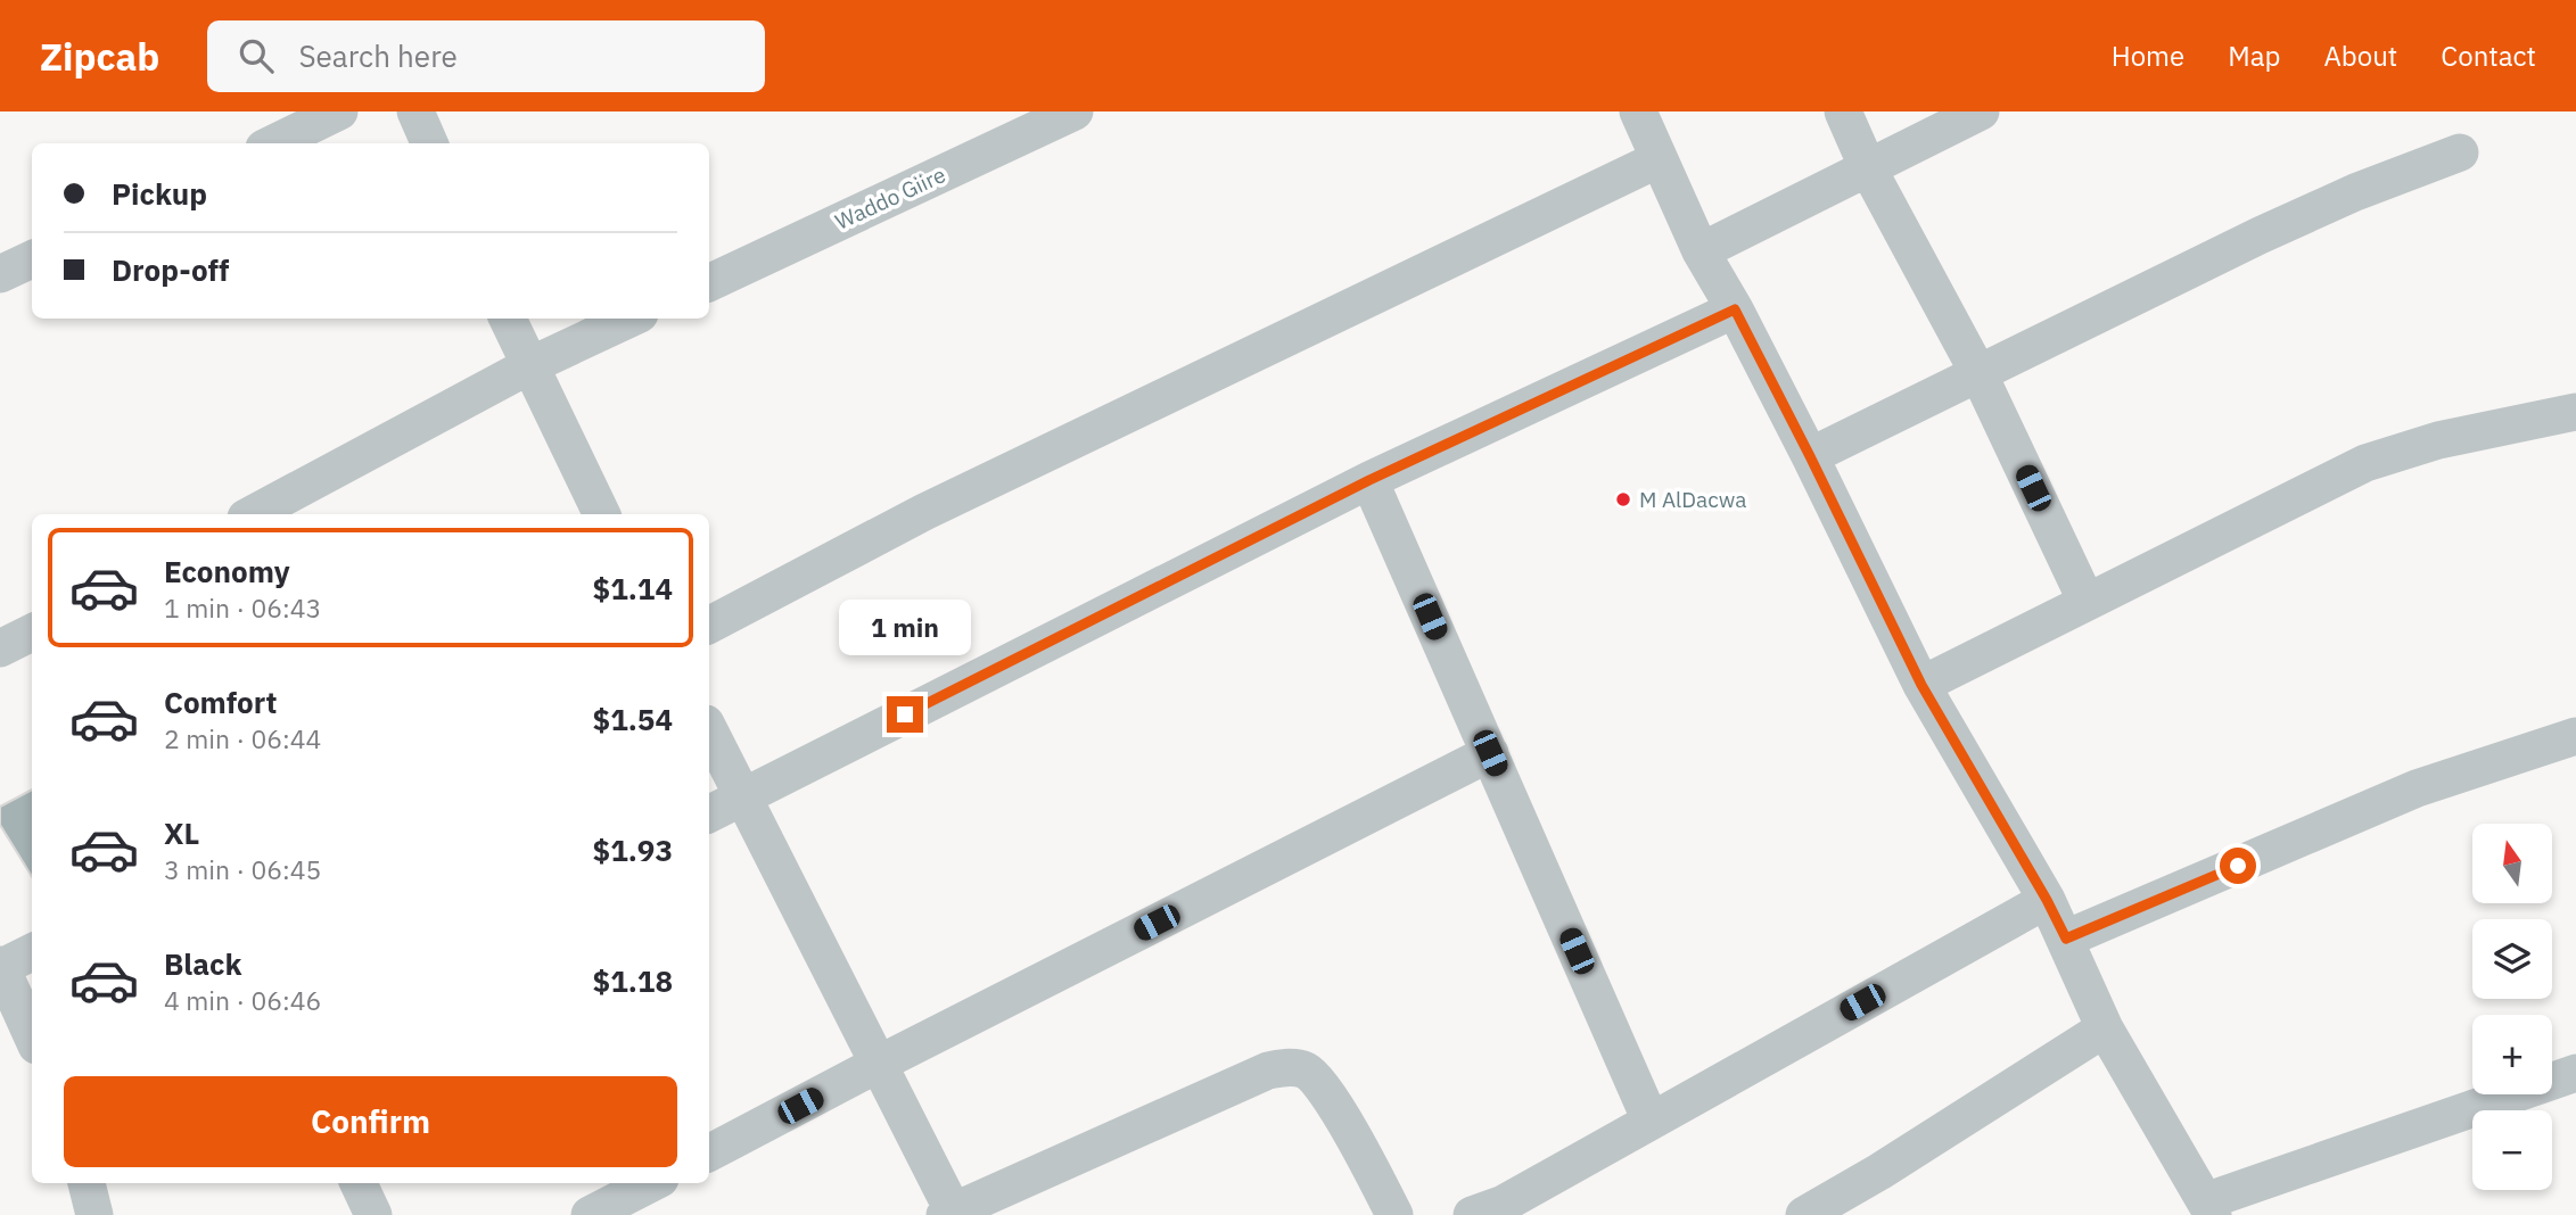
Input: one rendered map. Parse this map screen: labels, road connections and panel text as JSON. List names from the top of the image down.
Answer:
{
  "streets": {
    "street": ["Waddo Giire"]
  },
  "places": ["M AlDacwa"],
  "north": "top",
  "page": {
    "header": "Zipcab",
    "search": "Search here",
    "nav": [
      "Home",
      "Map",
      "About",
      "Contact"
    ],
    "banner": ["Pickup", "Drop-off"],
    "list": [
      {
        "name": "Economy",
        "note": "1 min · 06:43",
        "value": "$1.14"
      },
      {
        "name": "Comfort",
        "note": "2 min · 06:44",
        "value": "$1.54"
      },
      {
        "name": "XL",
        "note": "3 min · 06:45",
        "value": "$1.93"
      },
      {
        "name": "Black",
        "note": "4 min · 06:46",
        "value": "$1.18"
      }
    ],
    "bubble": "1 min",
    "map_buttons": ["+", "−"],
    "buttons": "Confirm"
  }
}
